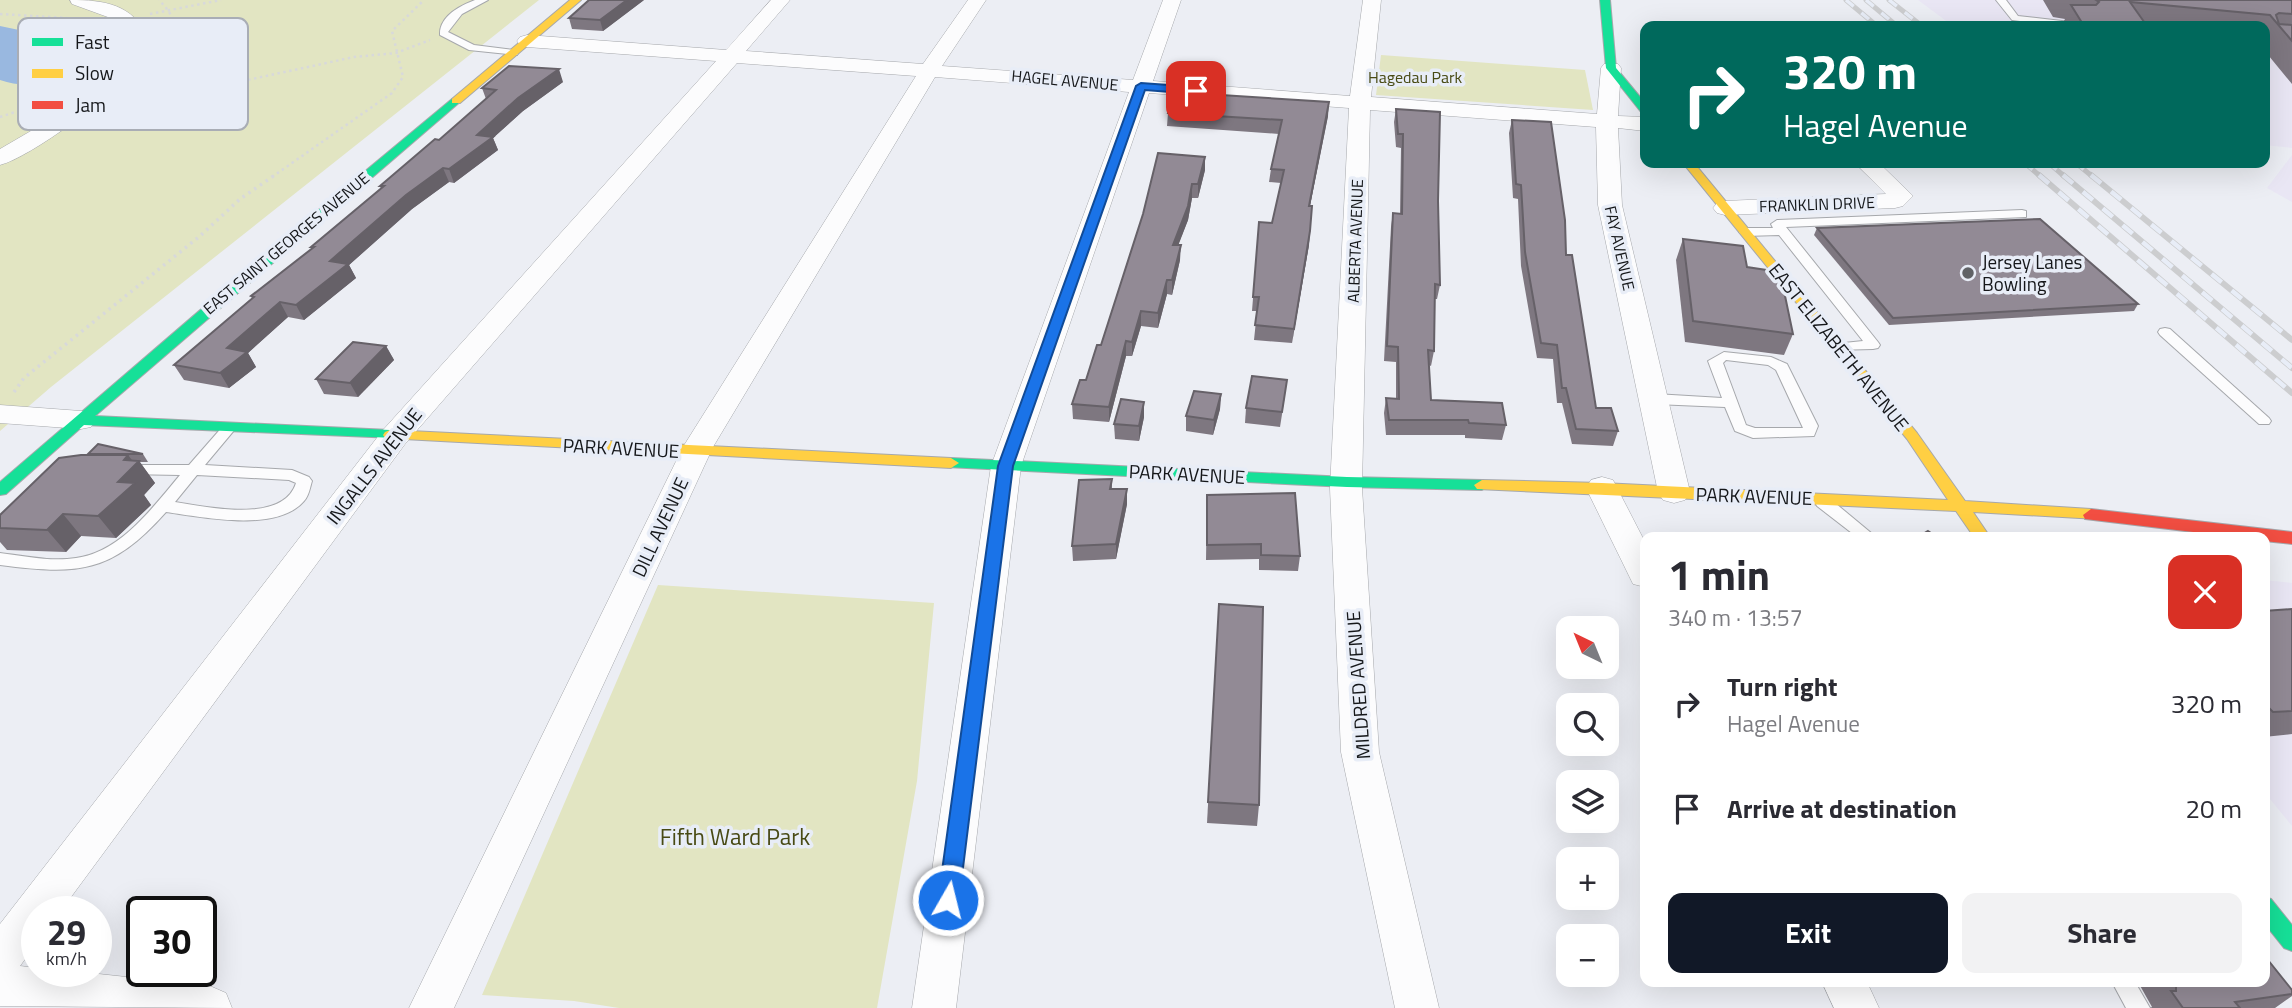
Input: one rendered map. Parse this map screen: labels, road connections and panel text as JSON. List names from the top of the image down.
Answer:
{
  "streets": {
    "street": [
      "HAGEL AVENUE",
      "FRANKLIN DRIVE",
      "ALBERTA AVENUE",
      "EAST SAINT GEORGES AVENUE",
      "FAY AVENUE",
      "EAST ELIZABETH AVENUE",
      "PARK AVENUE",
      "INGALLS AVENUE",
      "DILL AVENUE",
      "MILDRED AVENUE"
    ]
  },
  "crossings": [
    ["HAGEL AVENUE", "ALBERTA AVENUE"],
    ["HAGEL AVENUE", "EAST SAINT GEORGES AVENUE"],
    ["HAGEL AVENUE", "FAY AVENUE"],
    ["HAGEL AVENUE", "INGALLS AVENUE"],
    ["HAGEL AVENUE", "DILL AVENUE"],
    ["FRANKLIN DRIVE", "EAST ELIZABETH AVENUE"],
    ["ALBERTA AVENUE", "PARK AVENUE"],
    ["ALBERTA AVENUE", "MILDRED AVENUE"],
    ["EAST SAINT GEORGES AVENUE", "PARK AVENUE"],
    ["FAY AVENUE", "PARK AVENUE"],
    ["EAST ELIZABETH AVENUE", "PARK AVENUE"],
    ["PARK AVENUE", "INGALLS AVENUE"],
    ["PARK AVENUE", "DILL AVENUE"],
    ["PARK AVENUE", "MILDRED AVENUE"]
  ],
  "parks": ["Hagedau Park", "Fifth Ward Park"],
  "places": ["Jersey Lanes Bowling"],
  "legend": ["Fast", "Slow", "Jam"],
  "north": "top left",
  "page": {
    "turn": ["320 m", "Hagel Avenue"],
    "heading": ["1 min", "340 m · 13:57"],
    "map_buttons": ["+", "−"],
    "list": [
      {
        "name": "Turn right",
        "note": "Hagel Avenue",
        "value": "320 m"
      },
      {
        "name": "Arrive at destination",
        "value": "20 m"
      }
    ],
    "buttons": ["Exit", "Share"],
    "speed": "29 km/h",
    "limit": "30"
  }
}
